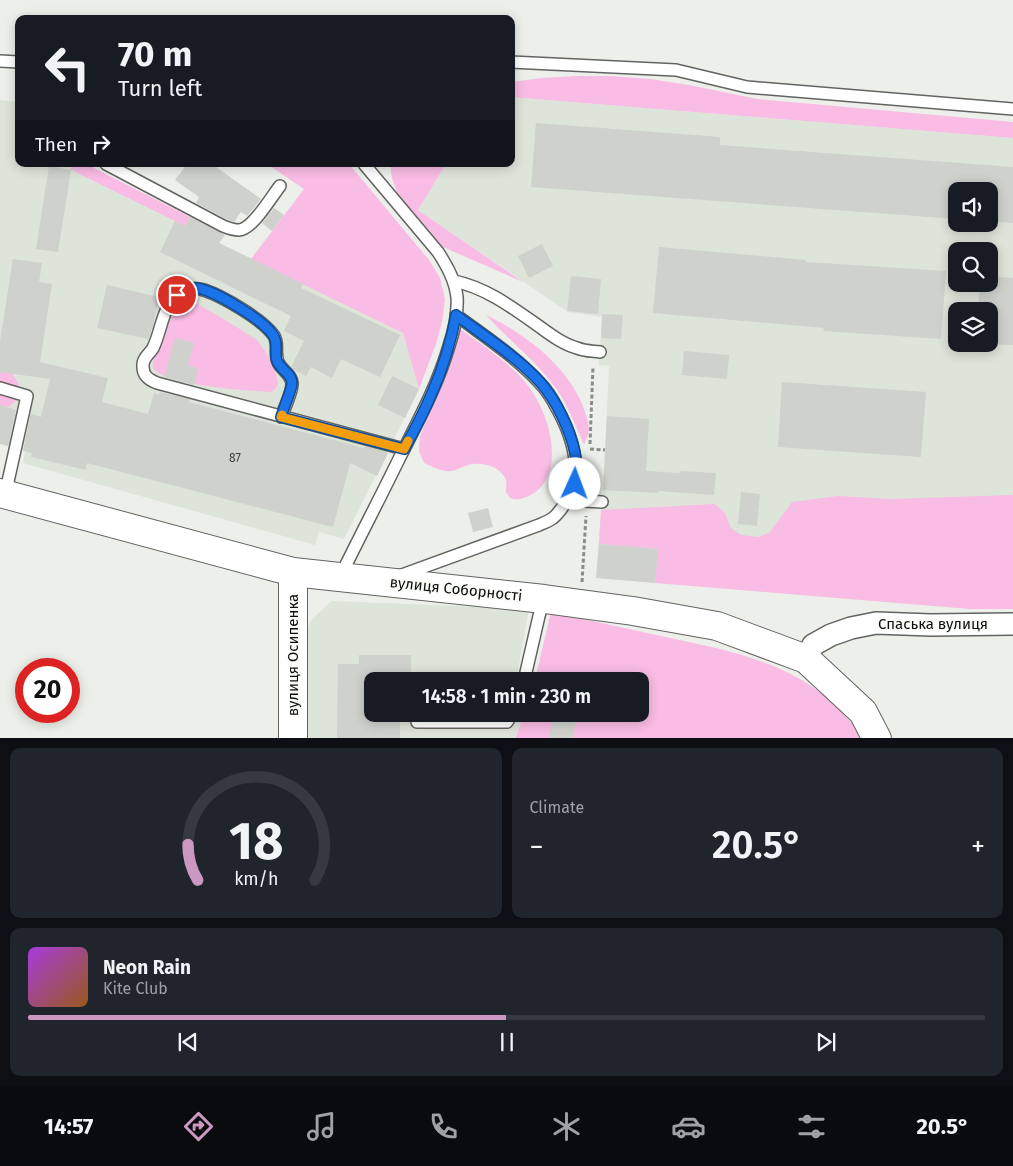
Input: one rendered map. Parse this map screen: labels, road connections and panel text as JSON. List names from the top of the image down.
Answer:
{
  "streets": {
    "street": ["вулиця Соборності", "Спаська вулиця", "вулиця Осипенка"]
  },
  "crossings": [
    ["вулиця Соборності", "Спаська вулиця"],
    ["вулиця Соборності", "вулиця Осипенка"]
  ],
  "house_numbers": ["87"],
  "page": {
    "turn": ["70 m", "Turn left"],
    "then": "Then",
    "limit": "20",
    "trip": "14:58 · 1 min · 230 m",
    "tile": "Climate",
    "heat": ["−", "20.5°", "+"],
    "song": ["Neon Rain", "Kite Club"],
    "tabs": ["14:57", "20.5°"],
    "gauge": ["18", "km/h"]
  }
}
